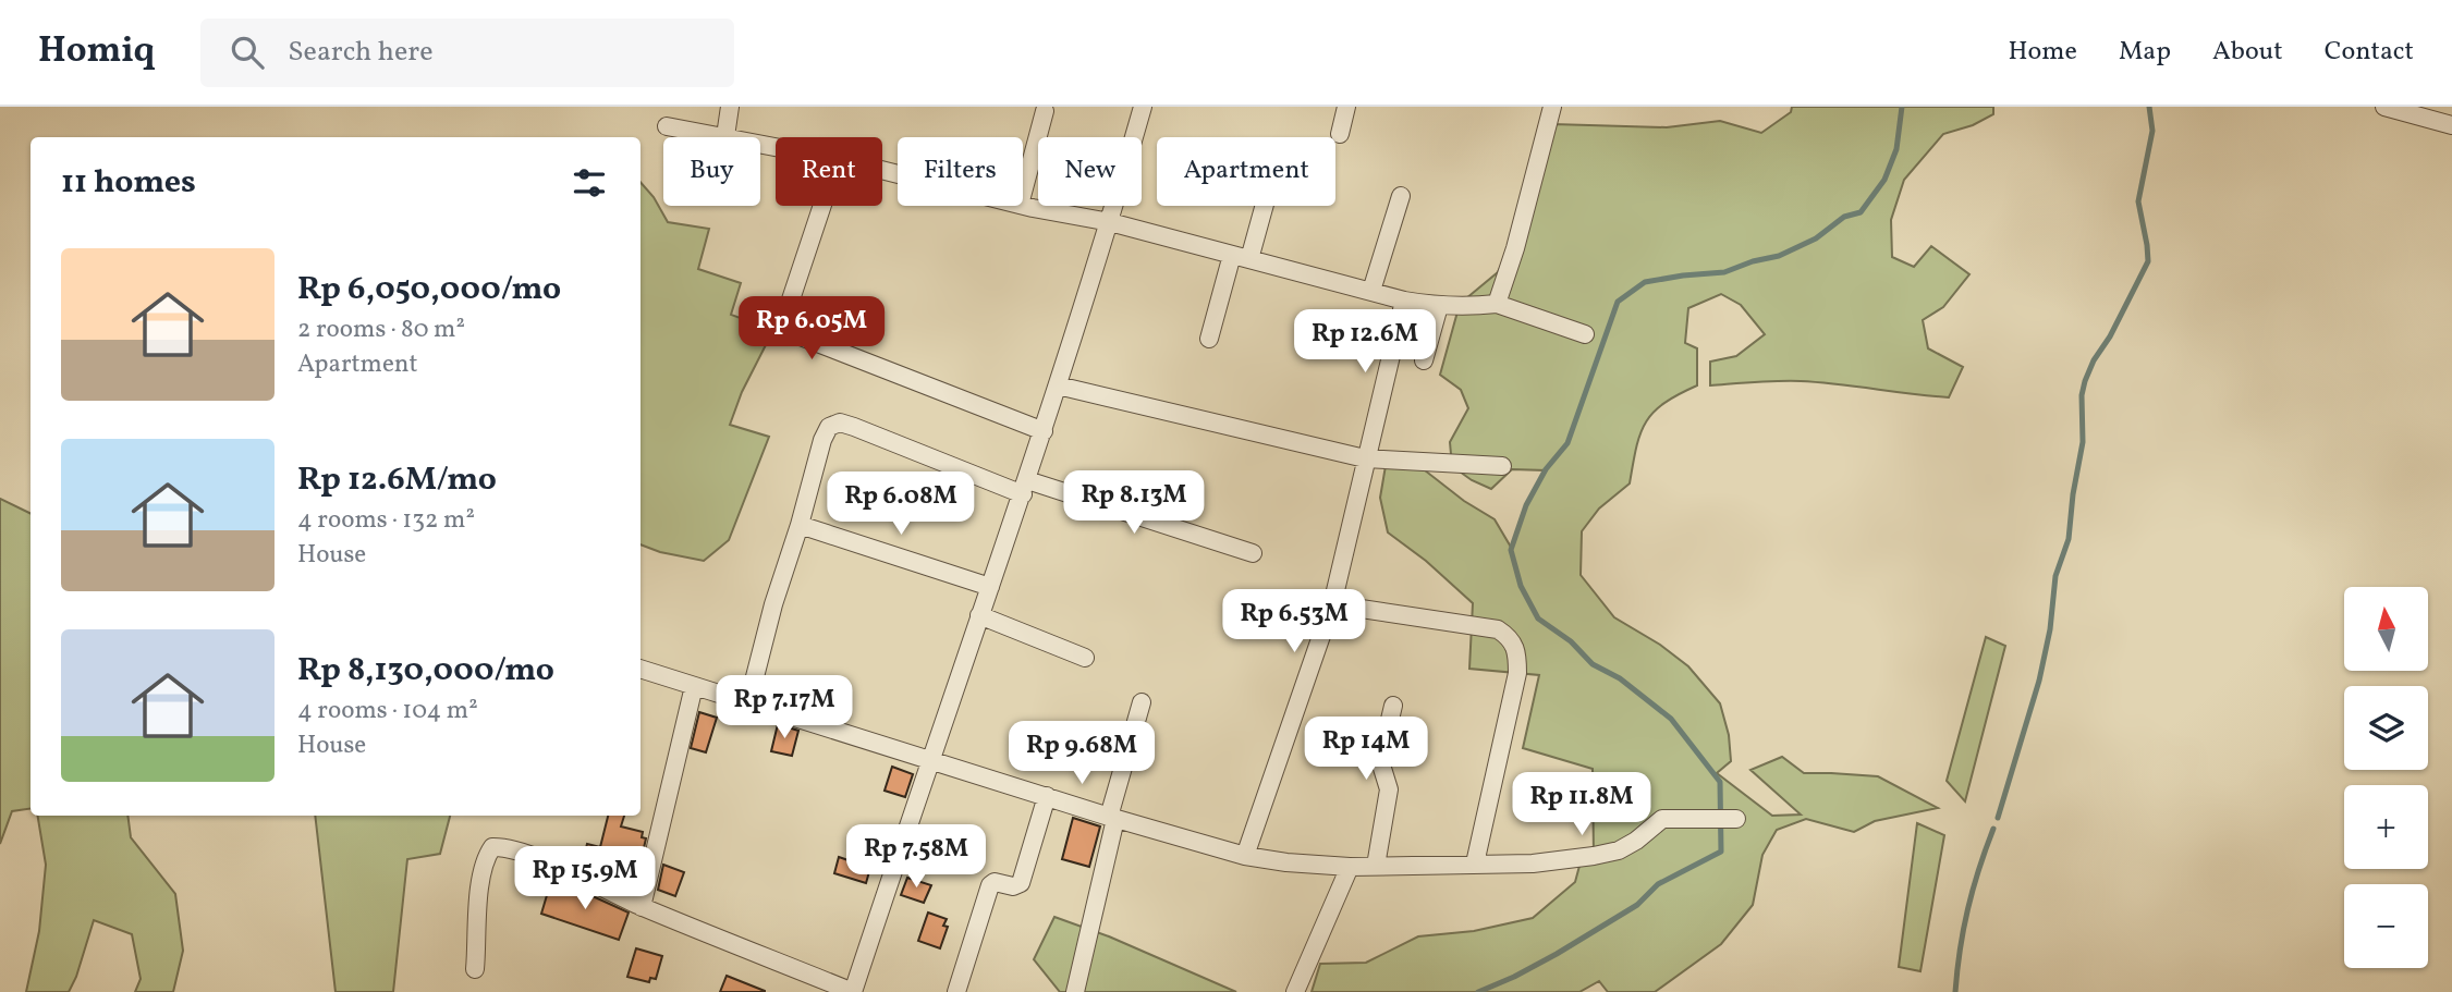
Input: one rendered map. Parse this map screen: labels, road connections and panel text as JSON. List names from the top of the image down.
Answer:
{
  "north": "top",
  "page": {
    "header": "Homiq",
    "search": "Search here",
    "nav": [
      "Home",
      "Map",
      "About",
      "Contact"
    ],
    "chip": [
      "Buy",
      "Rent",
      "Filters",
      "New",
      "Apartment"
    ],
    "heading": "11 homes",
    "list": [
      {
        "name": "Rp 6,050,000/mo",
        "note": "2 rooms · 80 m² · Apartment"
      },
      {
        "name": "Rp 12.6M/mo",
        "note": "4 rooms · 132 m² · House"
      },
      {
        "name": "Rp 8,130,000/mo",
        "note": "4 rooms · 104 m² · House"
      }
    ],
    "price": [
      "Rp 6.05M",
      "Rp 12.6M",
      "Rp 8.13M",
      "Rp 6.08M",
      "Rp 6.53M",
      "Rp 7.17M",
      "Rp 14M",
      "Rp 9.68M",
      "Rp 11.8M",
      "Rp 7.58M",
      "Rp 15.9M"
    ],
    "map_buttons": ["+", "−"]
  }
}
